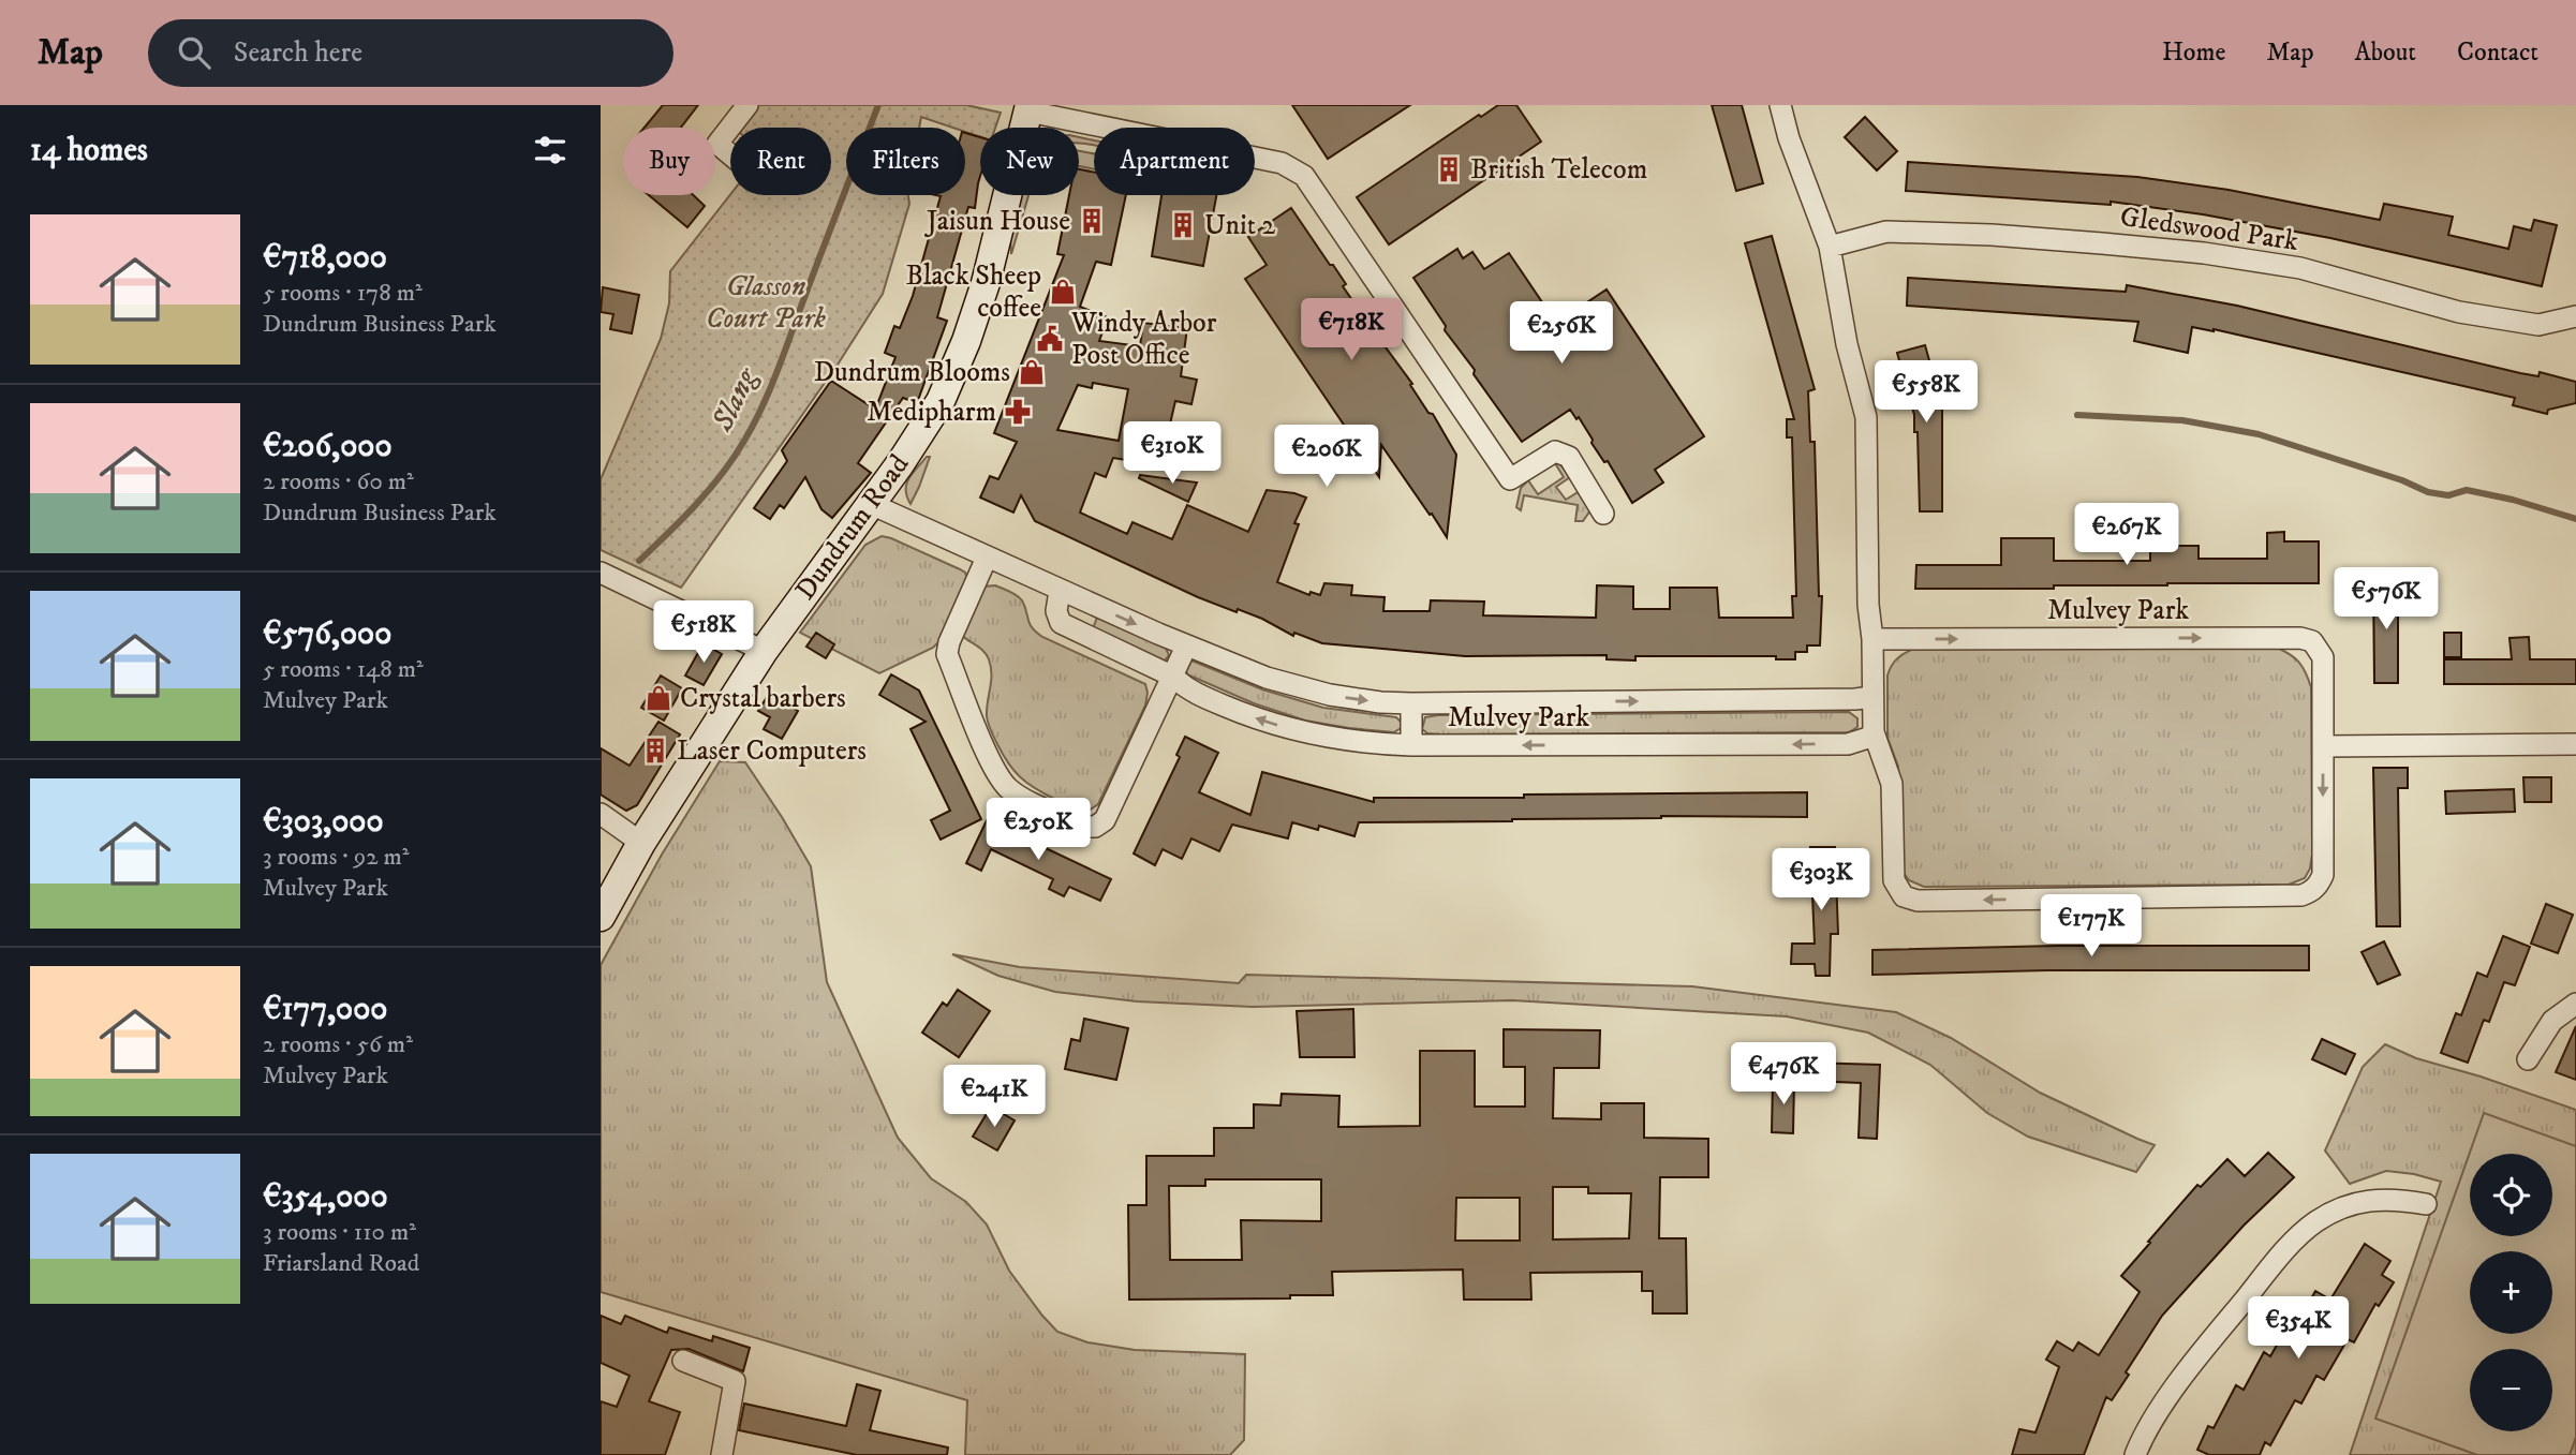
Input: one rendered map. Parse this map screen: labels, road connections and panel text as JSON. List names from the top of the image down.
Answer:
{
  "streets": {
    "main road": ["Dundrum Road"],
    "street": ["Gledswood Park", "Mulvey Park"]
  },
  "crossings": [
    ["Dundrum Road", "Mulvey Park"]
  ],
  "water": ["Slang"],
  "parks": ["Glasson Court Park"],
  "places": {
    "building": [
      "British Telecom",
      "Jaisun House",
      "Unit 2",
      "Laser Computers"
    ],
    "shop": ["Black Sheep coffee", "Dundrum Blooms", "Crystal barbers"],
    "public building": ["Windy Arbor Post Office"],
    "pharmacy": ["Medipharm"]
  },
  "page": {
    "header": "Map",
    "search": "Search here",
    "nav": [
      "Home",
      "Map",
      "About",
      "Contact"
    ],
    "heading": "14 homes",
    "chip": [
      "Buy",
      "Rent",
      "Filters",
      "New",
      "Apartment"
    ],
    "list": [
      {
        "name": "€718,000",
        "note": "5 rooms · 178 m² · Dundrum Business Park"
      },
      {
        "name": "€206,000",
        "note": "2 rooms · 60 m² · Dundrum Business Park"
      },
      {
        "name": "€576,000",
        "note": "5 rooms · 148 m² · Mulvey Park"
      },
      {
        "name": "€303,000",
        "note": "3 rooms · 92 m² · Mulvey Park"
      },
      {
        "name": "€177,000",
        "note": "2 rooms · 56 m² · Mulvey Park"
      },
      {
        "name": "€354,000",
        "note": "3 rooms · 110 m² · Friarsland Road"
      }
    ],
    "price": [
      "€718K",
      "€256K",
      "€558K",
      "€310K",
      "€206K",
      "€267K",
      "€576K",
      "€518K",
      "€250K",
      "€303K",
      "€177K",
      "€476K",
      "€241K",
      "€354K"
    ],
    "map_buttons": ["+", "−"]
  }
}
